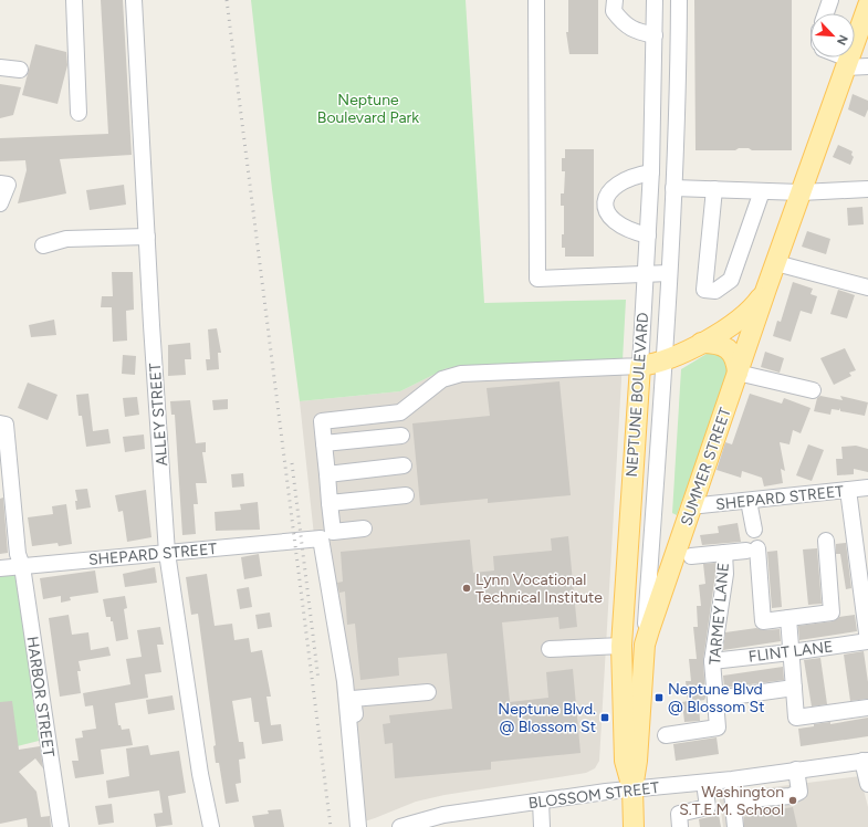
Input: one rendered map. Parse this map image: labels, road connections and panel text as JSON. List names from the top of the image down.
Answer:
{
  "streets": {
    "main road": ["NEPTUNE BOULEVARD", "SUMMER STREET"],
    "street": [
      "ALLEY STREET",
      "SHEPARD STREET",
      "TARMEY LANE",
      "FLINT LANE",
      "HARBOR STREET",
      "BLOSSOM STREET"
    ]
  },
  "crossings": [
    ["NEPTUNE BOULEVARD", "SUMMER STREET"],
    ["NEPTUNE BOULEVARD", "BLOSSOM STREET"],
    ["ALLEY STREET", "SHEPARD STREET"],
    ["SUMMER STREET", "SHEPARD STREET"],
    ["SHEPARD STREET", "HARBOR STREET"],
    ["TARMEY LANE", "FLINT LANE"]
  ],
  "parks": ["Neptune Boulevard Park"],
  "places": {
    "other": ["Lynn Vocational Technical Institute", "Washington S.T.E.M. School"],
    "transit": ["Neptune Blvd @ Blossom St", "Neptune Blvd. @ Blossom St"]
  },
  "north": "bottom right"
}
